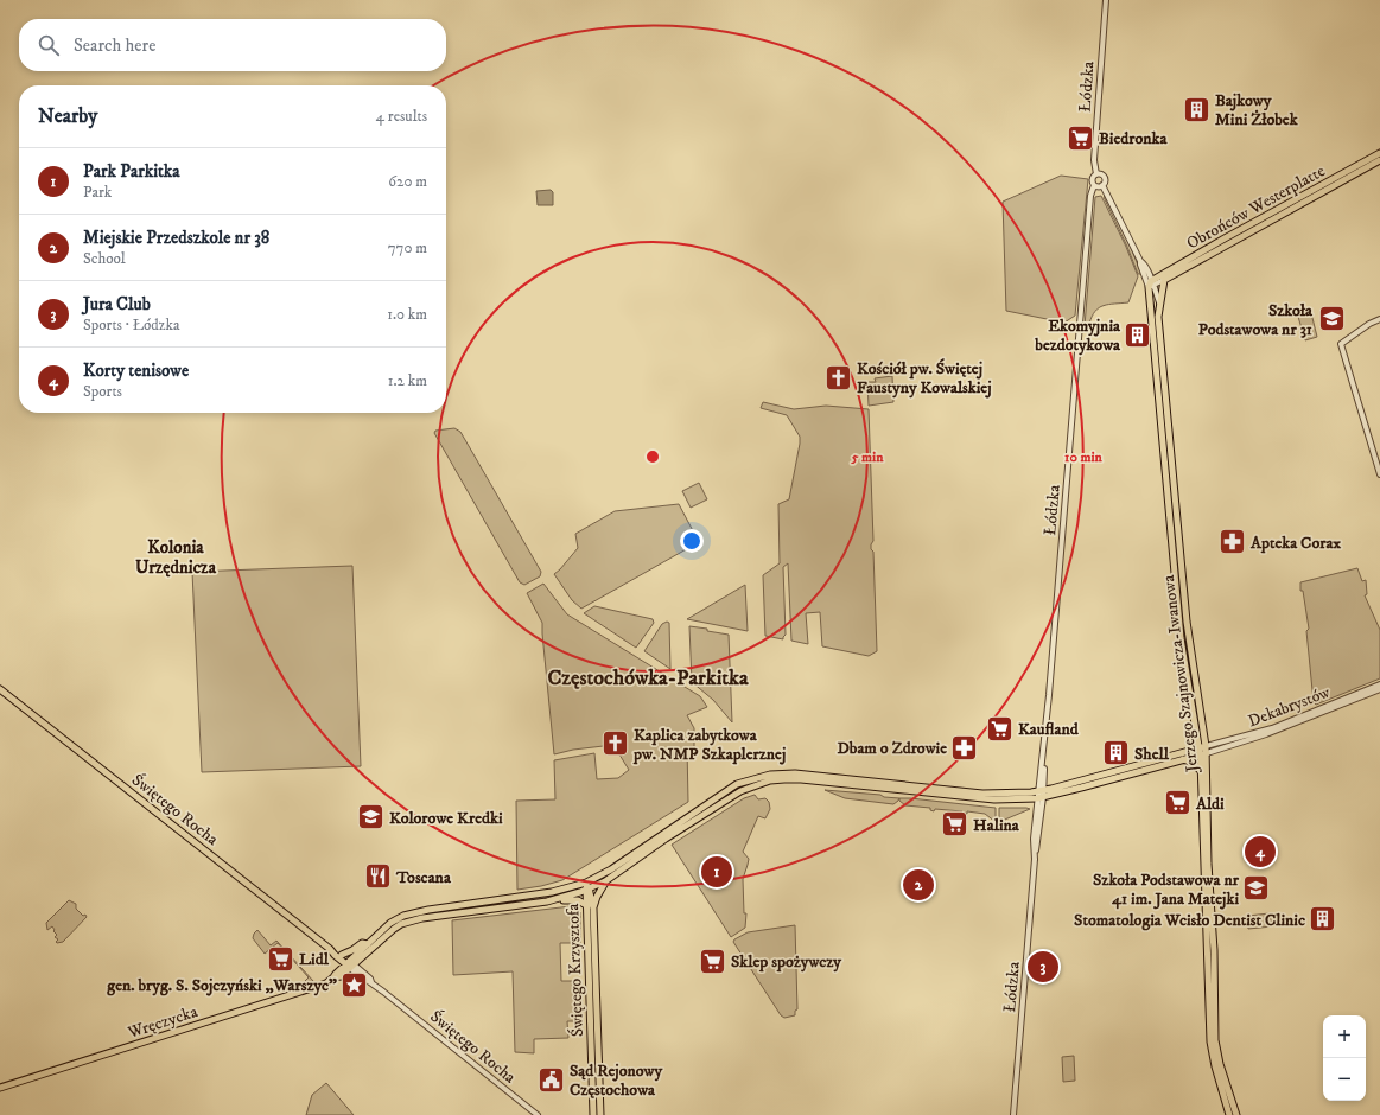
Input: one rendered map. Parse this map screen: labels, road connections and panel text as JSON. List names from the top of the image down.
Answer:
{
  "streets": {
    "main road": [
      "Obrońców Westerplatte",
      "Jerzego Szajnowicza-Iwanowa",
      "Świętego Rocha",
      "Świętego Krzysztofa",
      "Wręczycka"
    ],
    "street": ["Łódzka", "Dekabrystów"]
  },
  "crossings": [
    ["Łódzka", "Jerzego Szajnowicza-Iwanowa"],
    ["Obrońców Westerplatte", "Jerzego Szajnowicza-Iwanowa"],
    ["Jerzego Szajnowicza-Iwanowa", "Dekabrystów"],
    ["Świętego Rocha", "Wręczycka"]
  ],
  "districts": ["Kolonia Urzędnicza", "Częstochówka-Parkitka"],
  "places": {
    "building": [
      "Bajkowy Mini Żłobek",
      "Ekomyjnia bezdotykowa",
      "Shell",
      "Stomatologia Wcisło Dentist Clinic"
    ],
    "supermarket": [
      "Biedronka",
      "Kaufland",
      "Aldi",
      "Halina",
      "Lidl",
      "Sklep spożywczy"
    ],
    "school or university": ["Szkoła Podstawowa nr 31", "Kolorowe Kredki", "Szkoła Podstawowa nr 41 im. Jana Matejki"],
    "church": ["Kościół pw. Świętej Faustyny Kowalskiej", "Kaplica zabytkowa pw. NMP Szkaplerznej"],
    "pharmacy": ["Apteka Corax", "Dbam o Zdrowie"],
    "restaurant": ["Toscana"],
    "place": ["gen. bryg. S. Sojczyński „Warszyc\""],
    "public building": ["Sąd Rejonowy Częstochowa"]
  },
  "page": {
    "search": "Search here",
    "heading": ["Nearby", "4 results"],
    "list": [
      {
        "mark": "1",
        "name": "Park Parkitka",
        "note": "Park",
        "value": "620 m"
      },
      {
        "mark": "2",
        "name": "Miejskie Przedszkole nr 38",
        "note": "School",
        "value": "770 m"
      },
      {
        "mark": "3",
        "name": "Jura Club",
        "note": "Sports · Łódzka",
        "value": "1.0 km"
      },
      {
        "mark": "4",
        "name": "Korty tenisowe",
        "note": "Sports",
        "value": "1.2 km"
      }
    ],
    "pins": [
      "4",
      "1",
      "2",
      "3"
    ],
    "map_buttons": ["+", "−"]
  },
  "rings": ["5 min", "10 min"]
}
